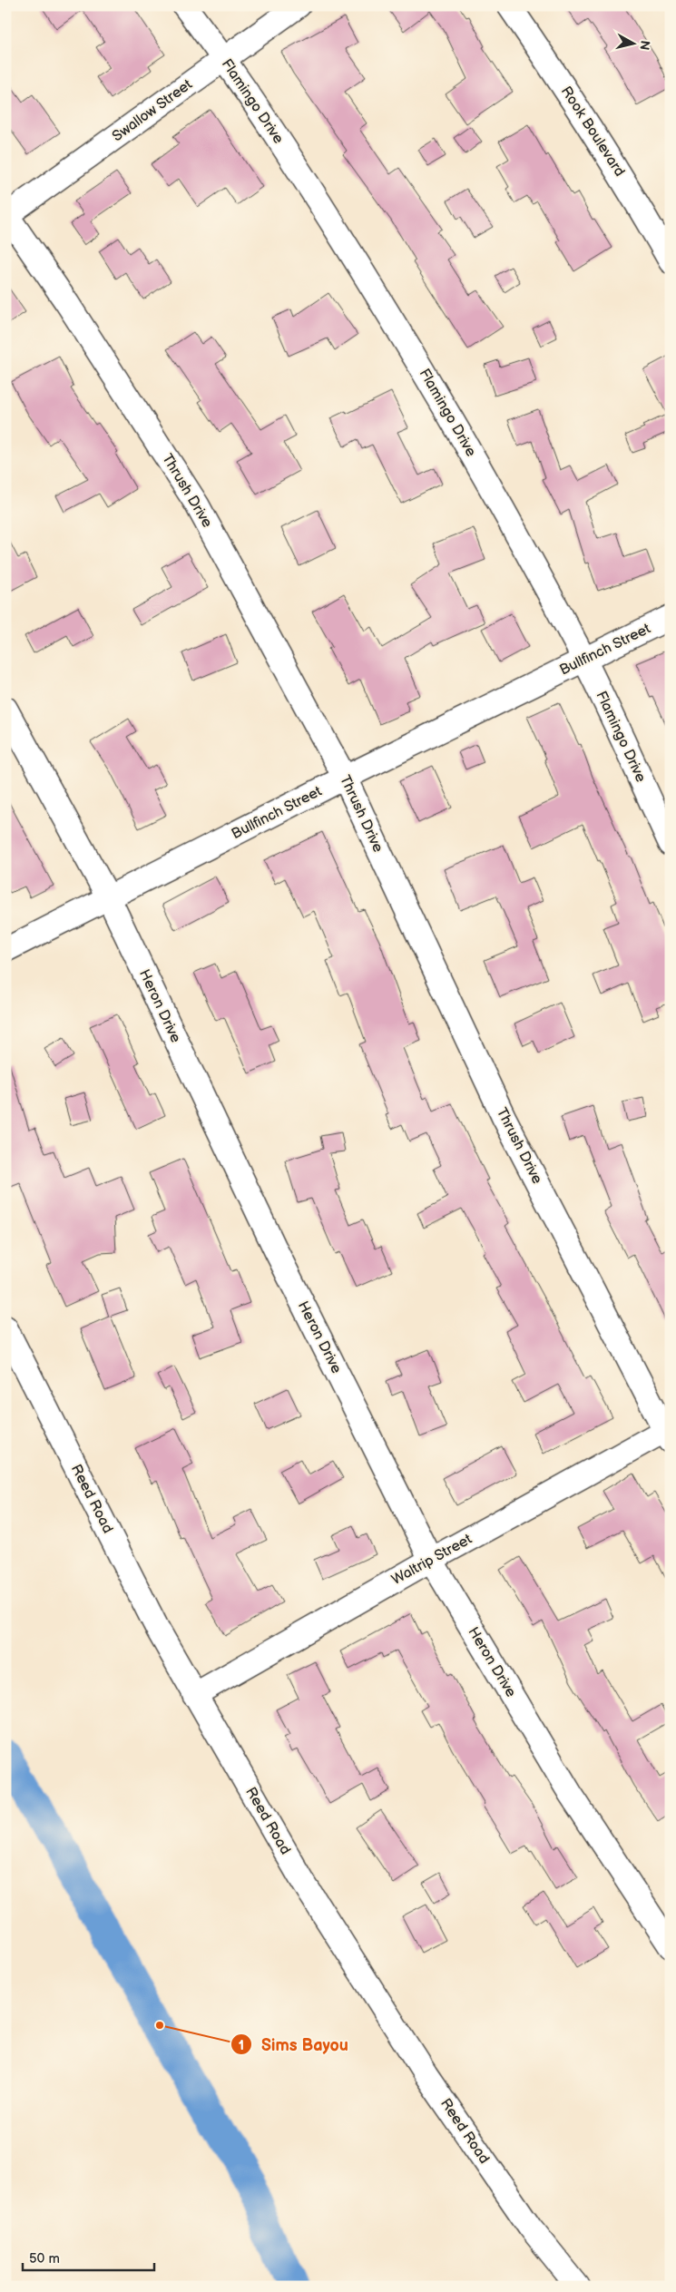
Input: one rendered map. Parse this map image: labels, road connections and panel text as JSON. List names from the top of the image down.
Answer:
{
  "streets": {
    "street": [
      "Flamingo Drive",
      "Swallow Street",
      "Rook Boulevard",
      "Thrush Drive",
      "Bullfinch Street",
      "Heron Drive",
      "Reed Road",
      "Waltrip Street"
    ]
  },
  "crossings": [
    ["Flamingo Drive", "Swallow Street"],
    ["Flamingo Drive", "Bullfinch Street"],
    ["Swallow Street", "Thrush Drive"],
    ["Thrush Drive", "Bullfinch Street"],
    ["Thrush Drive", "Waltrip Street"],
    ["Bullfinch Street", "Heron Drive"],
    ["Heron Drive", "Waltrip Street"],
    ["Reed Road", "Waltrip Street"]
  ],
  "places": ["Sims Bayou"],
  "scale_bar": "50 m",
  "north": "right"
}
